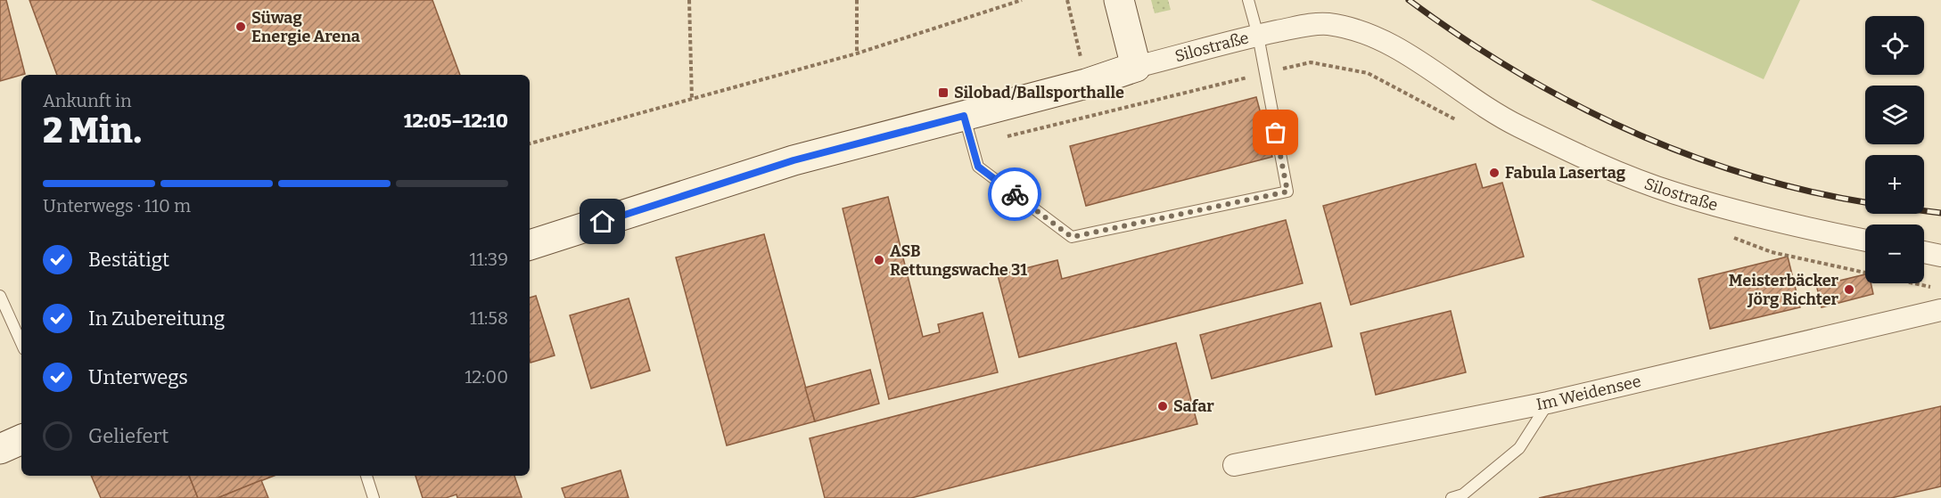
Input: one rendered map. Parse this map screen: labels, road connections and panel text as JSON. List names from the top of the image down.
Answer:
{
  "streets": {
    "main road": ["Silostraße"],
    "street": ["Im Weidensee"]
  },
  "places": {
    "other": [
      "Süwag Energie Arena",
      "Fabula Lasertag",
      "ASB Rettungswache 31",
      "Meisterbäcker Jörg Richter",
      "Safar"
    ],
    "transit": ["Silobad/Ballsporthalle"]
  },
  "page": {
    "map_buttons": ["+", "−"],
    "heading": ["2 Min.", "Ankunft in", "12:05–12:10"],
    "bar": "Unterwegs · 110 m",
    "list": [
      ["Bestätigt", "11:39"],
      ["In Zubereitung", "11:58"],
      ["Unterwegs", "12:00"],
      "Geliefert"
    ]
  }
}
